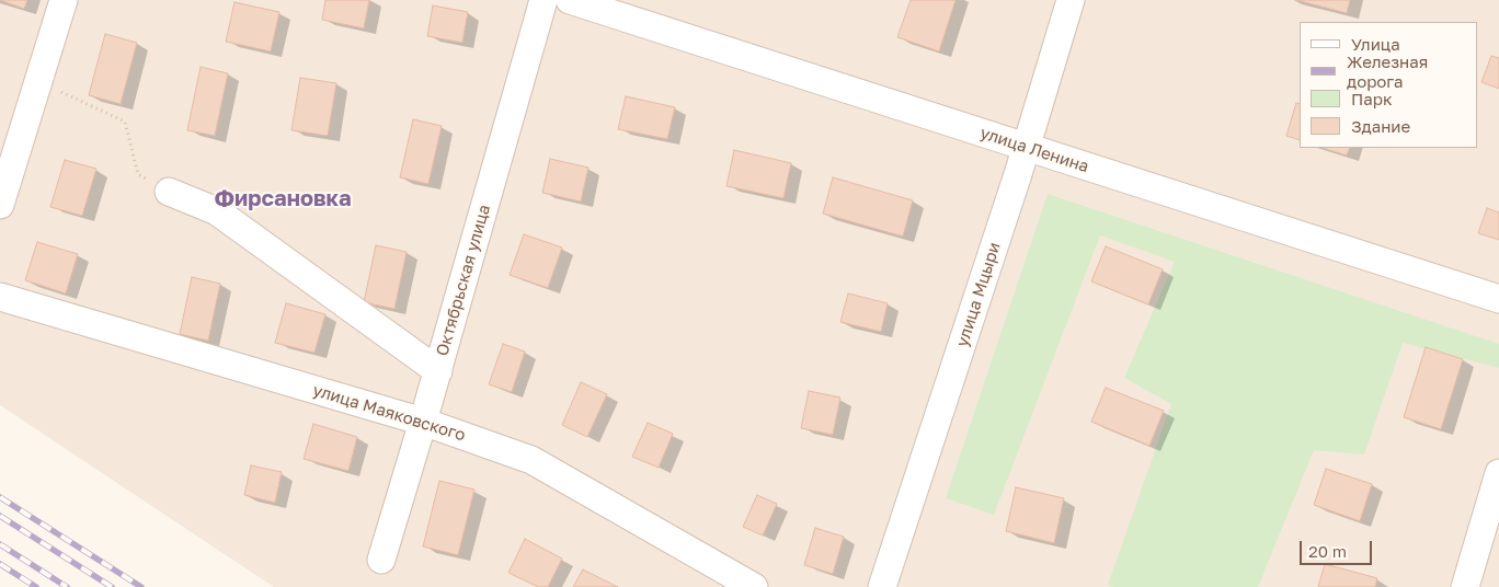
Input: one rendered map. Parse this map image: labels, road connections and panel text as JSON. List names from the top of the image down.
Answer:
{
  "streets": {
    "street": [
      "улица Ленина",
      "Октябрьская улица",
      "улица Мцыри",
      "улица Маяковского"
    ]
  },
  "crossings": [
    ["улица Ленина", "улица Мцыри"],
    ["Октябрьская улица", "улица Маяковского"]
  ],
  "districts": ["Фирсановка"],
  "legend": [
    "Улица",
    "Железная дорога",
    "Парк",
    "Здание"
  ],
  "scale_bar": "20 m"
}
